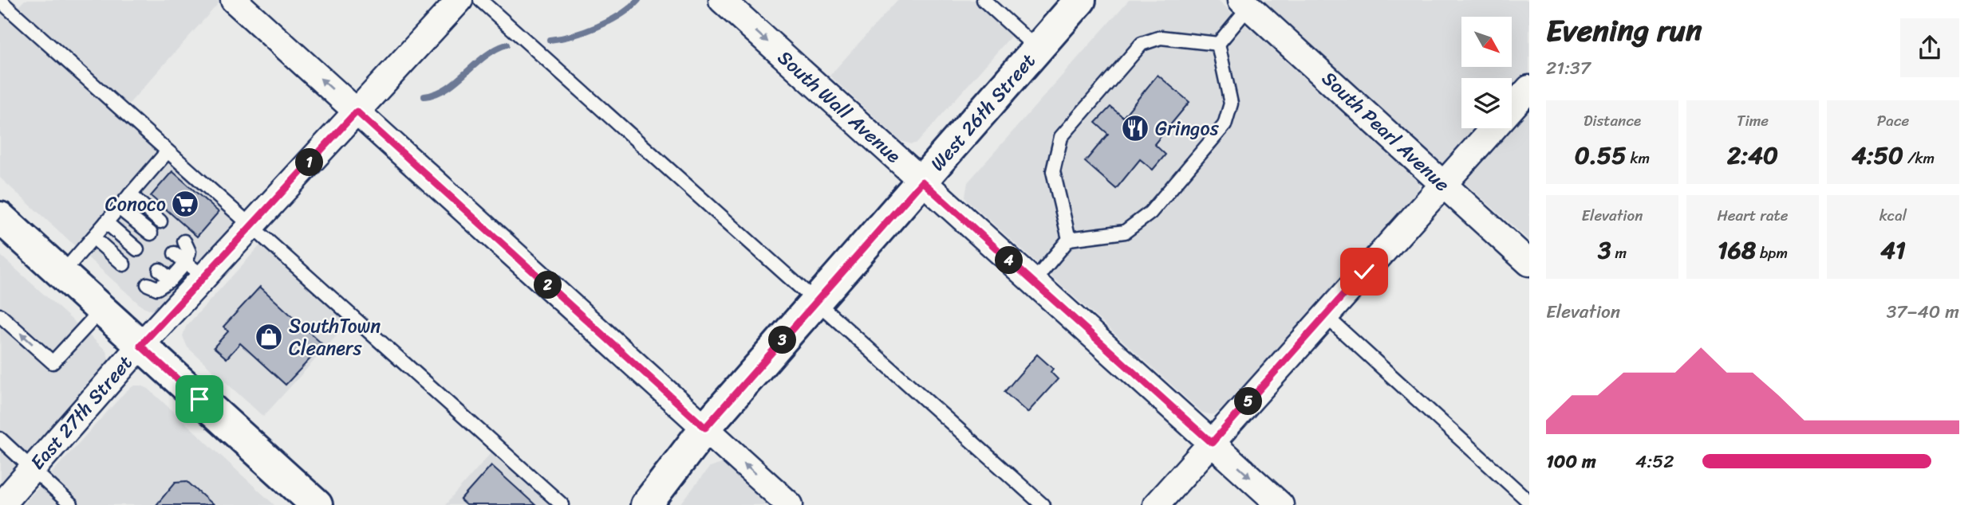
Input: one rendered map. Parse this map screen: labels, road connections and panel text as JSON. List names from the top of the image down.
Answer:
{
  "streets": {
    "main road": ["West 26th Street"],
    "street": ["South Wall Avenue", "South Pearl Avenue", "East 27th Street"]
  },
  "crossings": [
    ["South Wall Avenue", "West 26th Street"]
  ],
  "one_way": ["South Wall Avenue"],
  "places": {
    "restaurant": ["Gringos"],
    "supermarket": ["Conoco"],
    "shop": ["SouthTown Cleaners"]
  },
  "north": "bottom right",
  "page": {
    "heading": ["Evening run", "21:37"],
    "stats": [
      ["Distance", "0.55 km"],
      ["Time", "2:40"],
      ["Pace", "4:50 /km"],
      ["Elevation", "3 m"],
      ["Heart rate", "168 bpm"],
      ["kcal", "41"]
    ],
    "pins": [
      "1",
      "4",
      "2",
      "3",
      "5"
    ],
    "chart": ["Elevation", "37–40 m"],
    "list": [
      {
        "name": "100 m",
        "note": "4:52"
      }
    ]
  }
}
